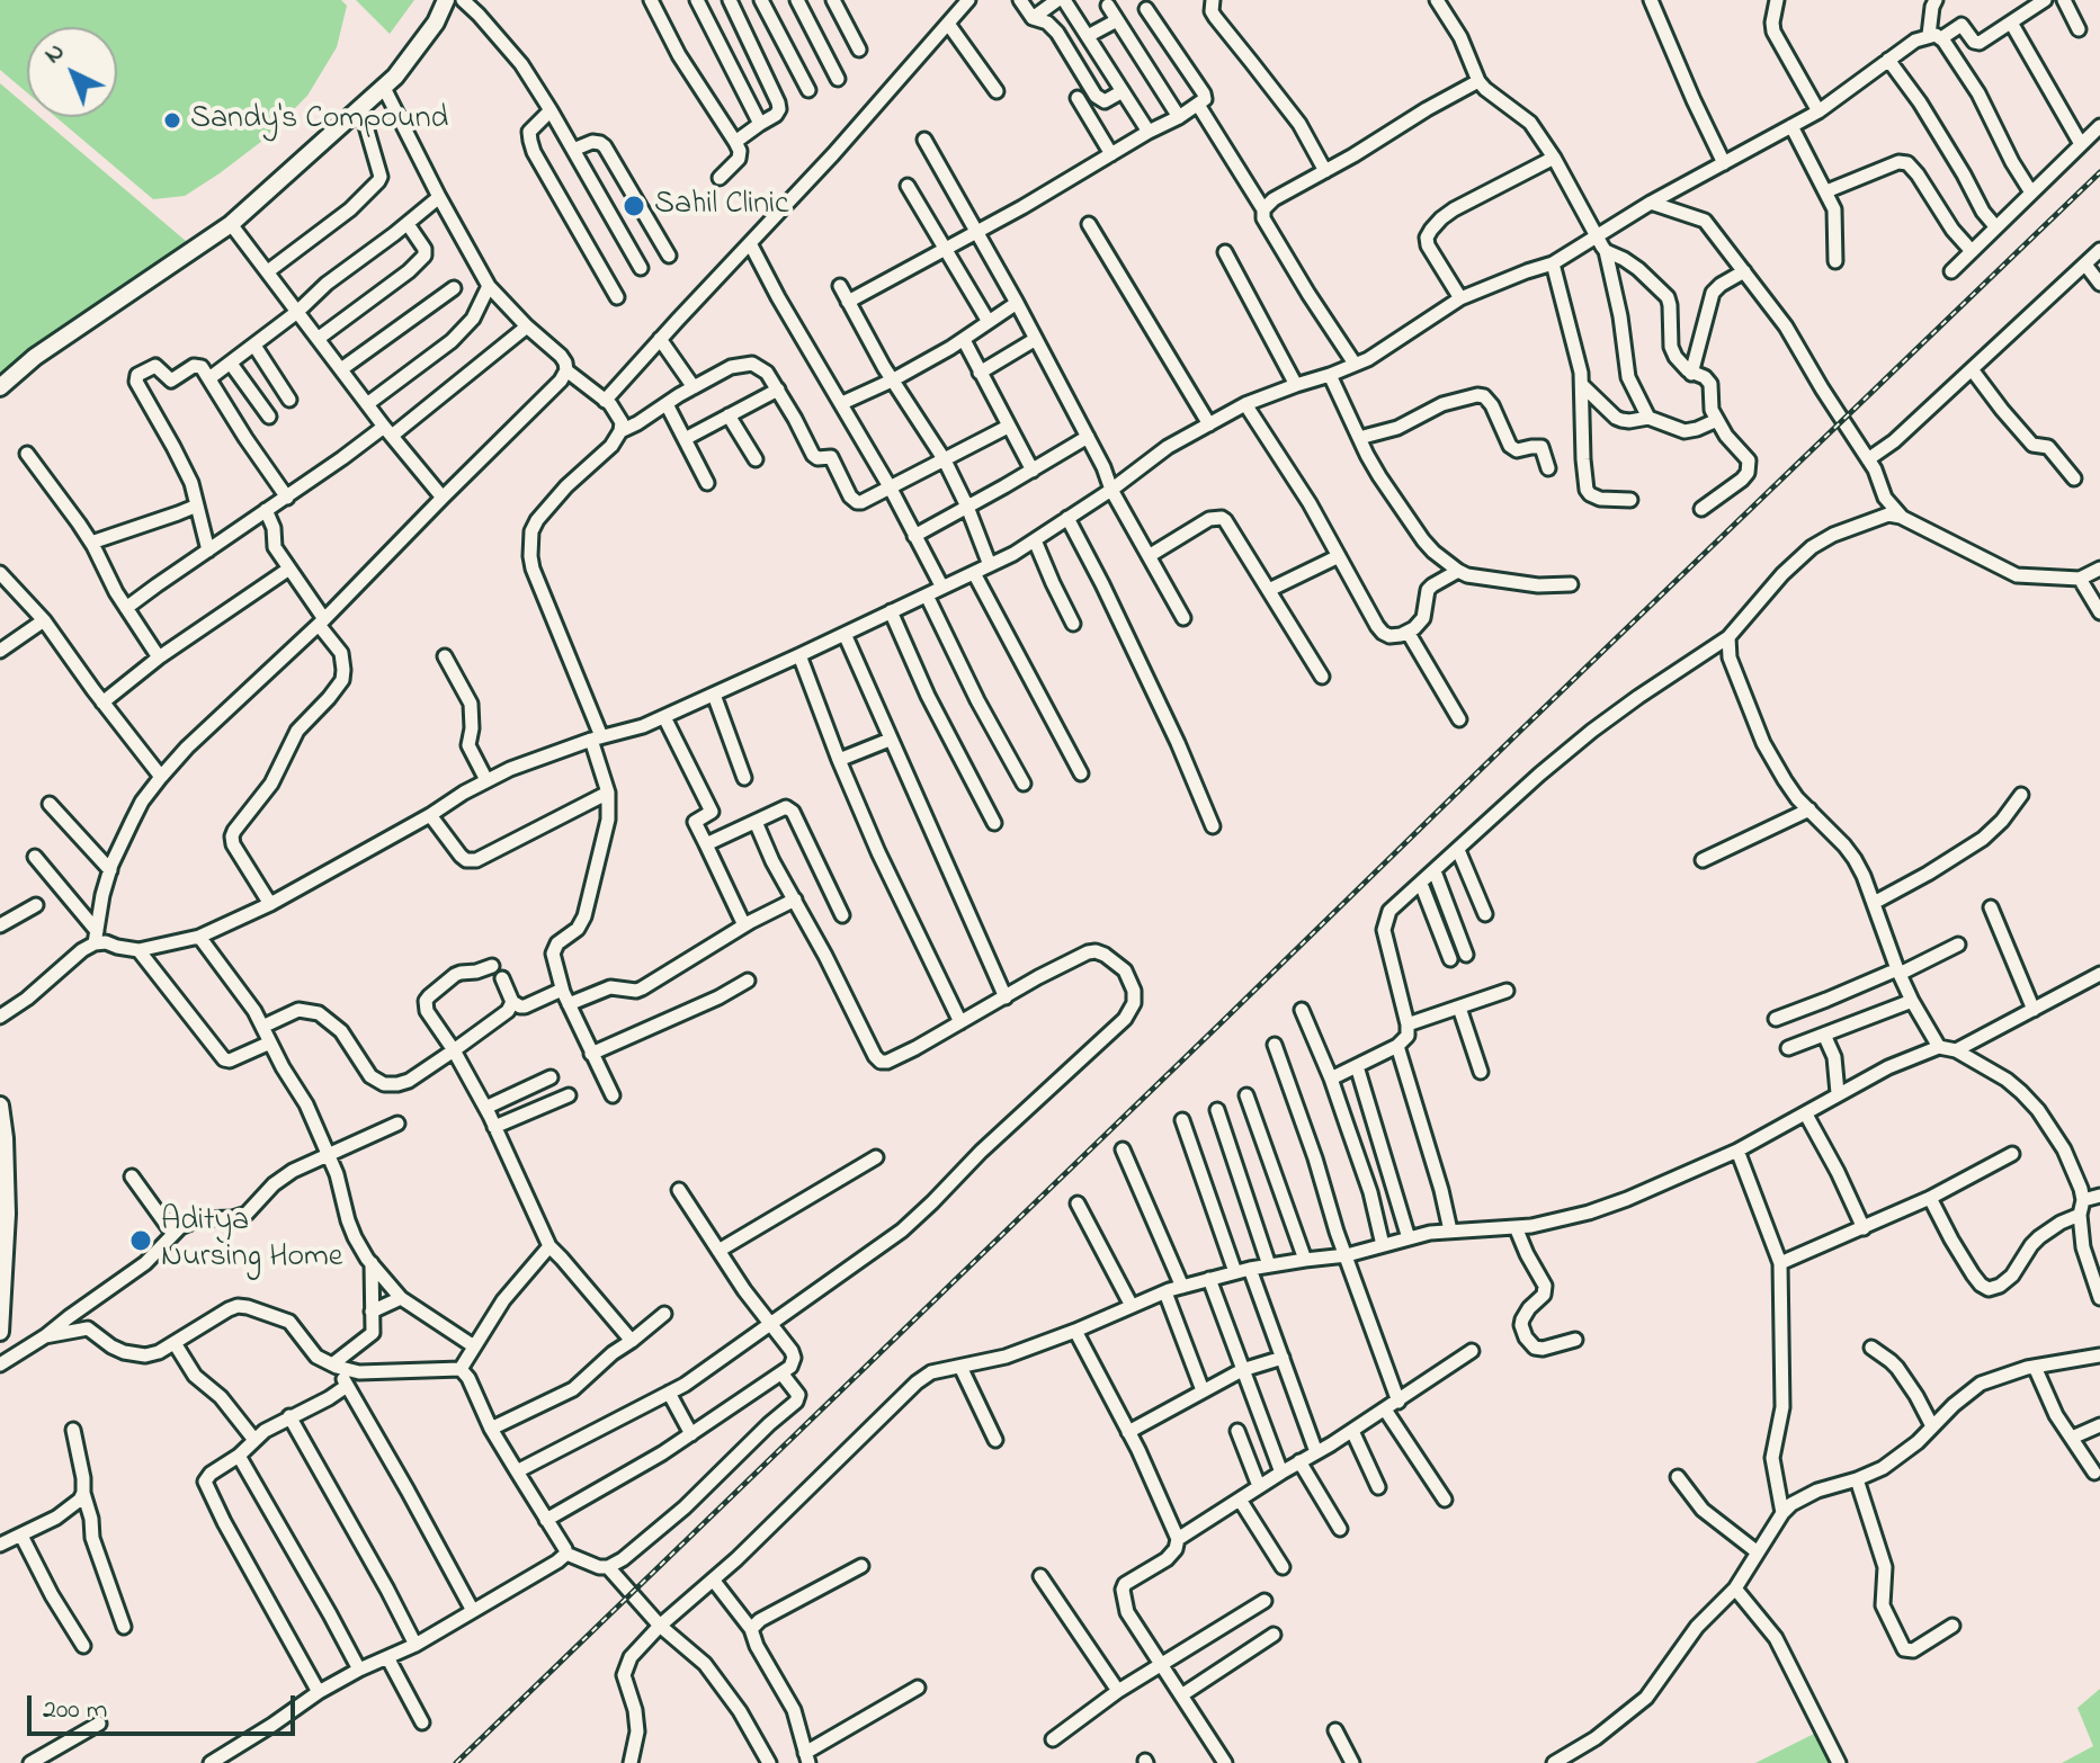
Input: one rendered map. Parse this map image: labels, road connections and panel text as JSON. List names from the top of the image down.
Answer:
{
  "places": ["Sandy's Compound", "Sahil Clinic", "Aditya Nursing Home"],
  "scale_bar": "200 m",
  "north": "top left"
}
